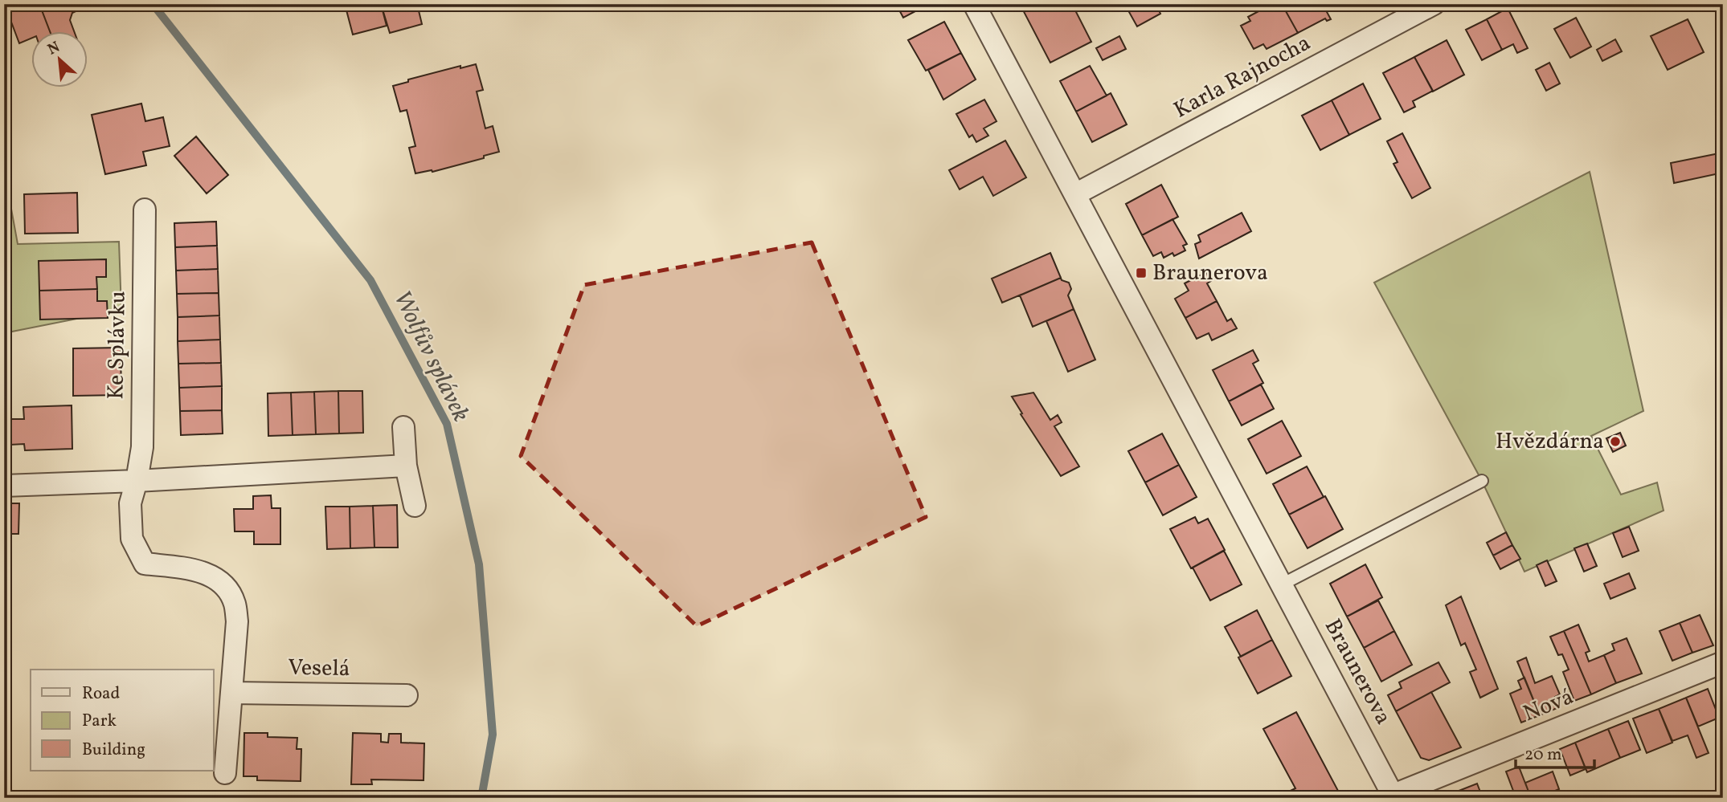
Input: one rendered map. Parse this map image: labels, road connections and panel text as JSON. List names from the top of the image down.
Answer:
{
  "streets": {
    "street": [
      "Karla Rajnocha",
      "Ke Splávku",
      "Veselá",
      "Braunerova",
      "Nová"
    ]
  },
  "crossings": [
    ["Karla Rajnocha", "Braunerova"],
    ["Braunerova", "Nová"]
  ],
  "water": ["Wolfův splávek"],
  "places": {
    "transit": ["Braunerova"],
    "other": ["Hvězdárna"]
  },
  "legend": ["Road", "Park", "Building"],
  "scale_bar": "20 m",
  "north": "top left"
}
